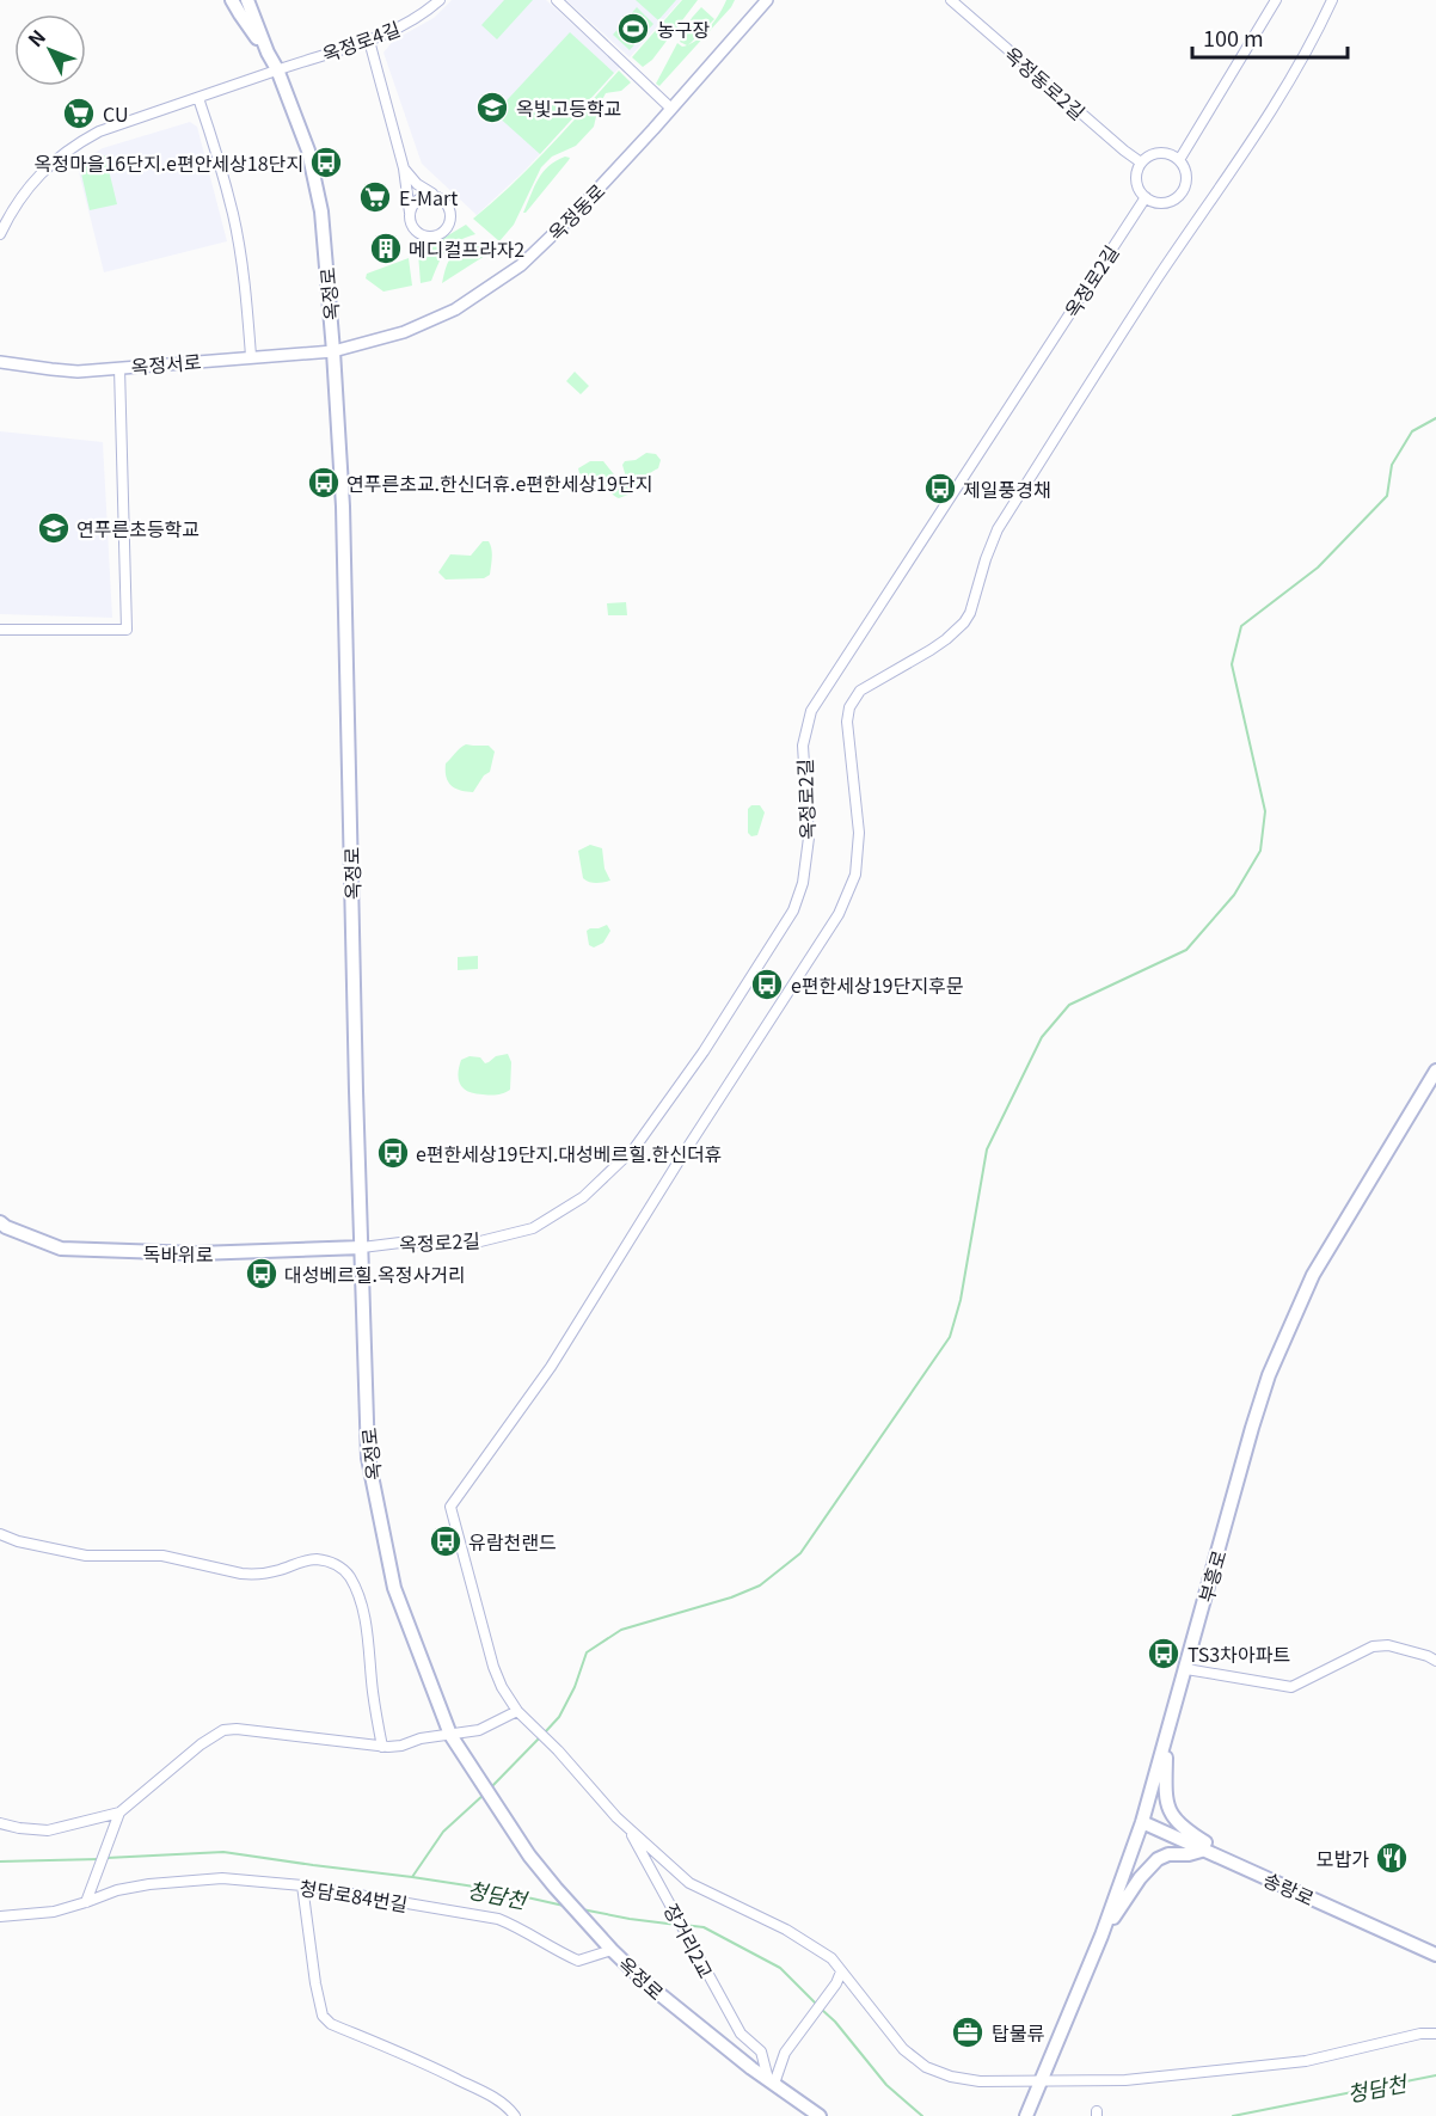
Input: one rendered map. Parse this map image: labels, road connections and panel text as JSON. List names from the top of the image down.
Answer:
{
  "streets": {
    "main road": [
      "옥정로",
      "독바위로",
      "부흥로",
      "송랑로"
    ],
    "street": [
      "옥정로4길",
      "옥정동로2길",
      "옥정동로",
      "옥정로2길",
      "옥정서로",
      "청담로84번길",
      "장거리2교"
    ]
  },
  "crossings": [
    ["옥정로4길", "옥정로"],
    ["옥정동로2길", "옥정로2길"],
    ["옥정동로", "옥정로"],
    ["옥정동로", "옥정서로"],
    ["옥정로2길", "옥정로"],
    ["옥정로2길", "독바위로"],
    ["옥정로", "옥정서로"],
    ["옥정로", "독바위로"],
    ["옥정로", "청담로84번길"],
    ["옥정로", "장거리2교"],
    ["부흥로", "송랑로"]
  ],
  "water": ["청담천"],
  "places": {
    "sports": ["농구장"],
    "school or university": ["옥빛고등학교", "연푸른초등학교"],
    "supermarket": ["CU", "E-Mart"],
    "bus stop": [
      "옥정마을16단지.e편안세상18단지",
      "연푸른초교.한신더휴.e편한세상19단지",
      "제일풍경채",
      "e편한세상19단지후문",
      "e편한세상19단지.대성베르힐.한신더휴",
      "대성베르힐.옥정사거리",
      "유람천랜드",
      "TS3차아파트"
    ],
    "building": ["메디컬프라자2"],
    "restaurant": ["모밥가"],
    "office": ["탑물류"]
  },
  "scale_bar": "100 m",
  "north": "top left"
}
